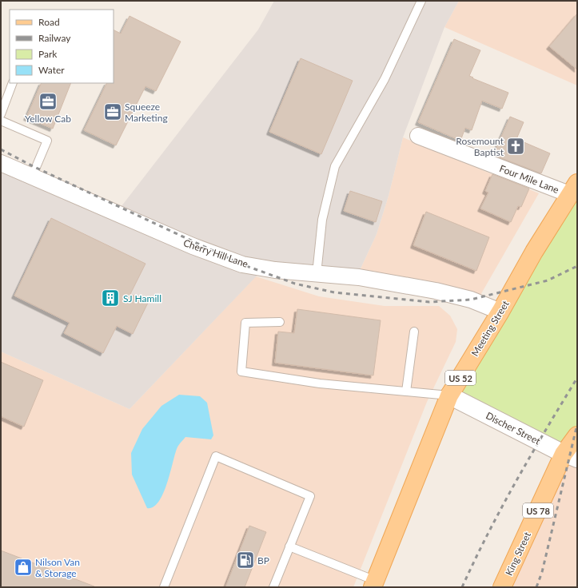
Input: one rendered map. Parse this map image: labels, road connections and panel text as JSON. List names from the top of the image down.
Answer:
{
  "streets": {
    "main road": [
      "Meeting Street",
      "US 52",
      "US 78",
      "King Street"
    ],
    "street": ["Four Mile Lane", "Cherry Hill Lane", "Discher Street"]
  },
  "crossings": [
    ["Four Mile Lane", "Meeting Street"],
    ["Cherry Hill Lane", "Meeting Street"],
    ["Meeting Street", "Discher Street"],
    ["Discher Street", "King Street"]
  ],
  "places": {
    "office": ["Yellow Cab", "Squeeze Marketing"],
    "church": ["Rosemount Baptist"],
    "building": ["SJ Hamill"],
    "fuel station": ["BP"],
    "shop": ["Nilson Van & Storage"]
  },
  "legend": [
    "Road",
    "Railway",
    "Park",
    "Water"
  ]
}
